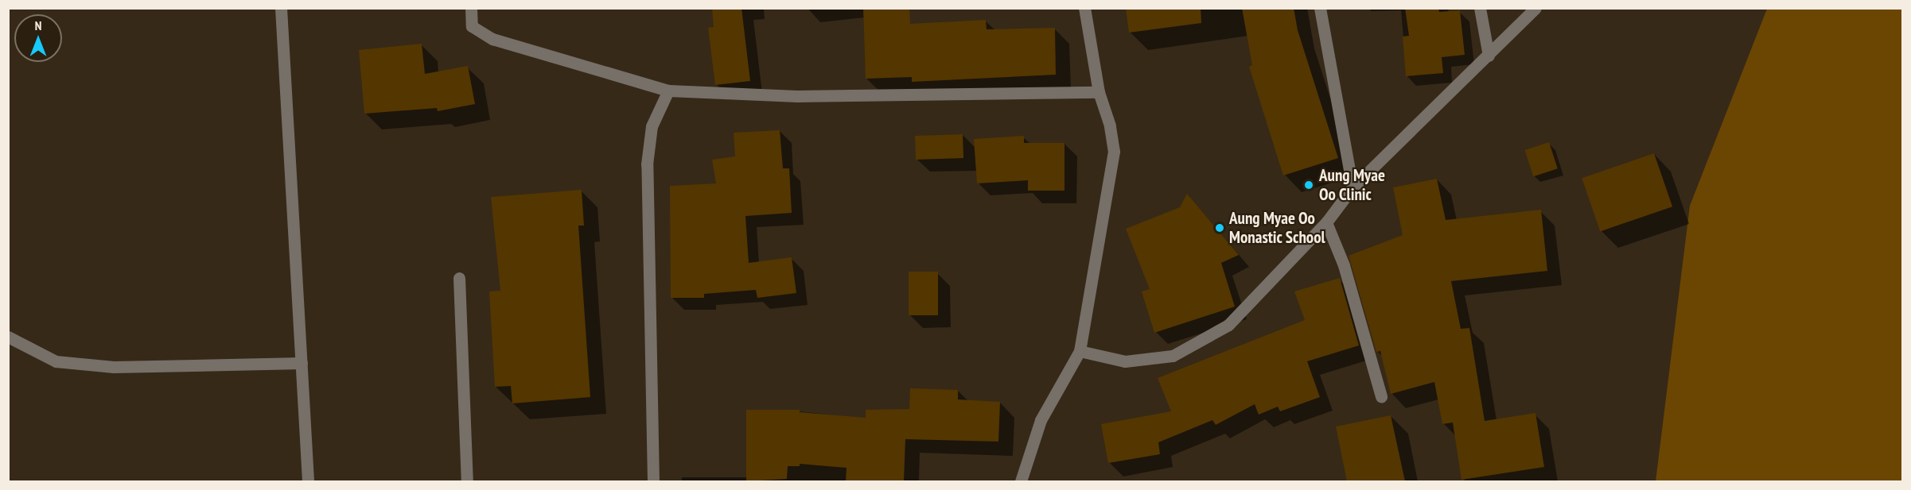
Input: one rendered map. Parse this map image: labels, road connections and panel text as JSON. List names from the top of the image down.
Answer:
{
  "places": ["Aung Myae Oo Clinic", "Aung Myae Oo Monastic School"],
  "north": "top"
}
